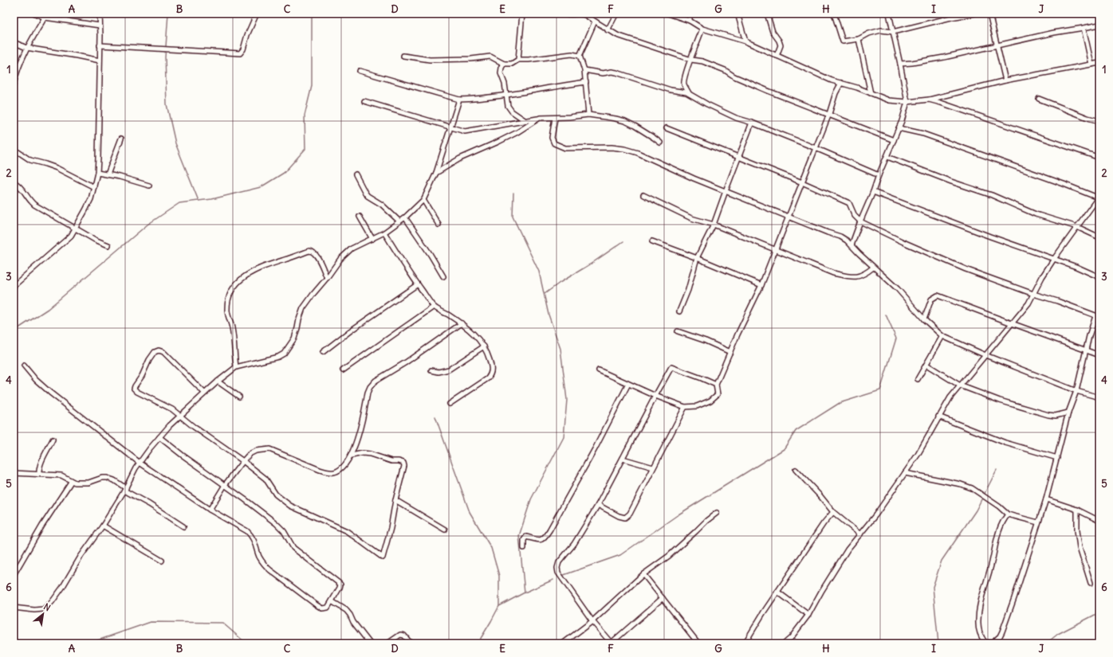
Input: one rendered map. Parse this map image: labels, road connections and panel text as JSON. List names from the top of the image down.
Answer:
{
  "north": "top right",
  "grid": {
    "columns": [
      "A",
      "B",
      "C",
      "D",
      "E",
      "F",
      "G",
      "H",
      "I",
      "J"
    ],
    "rows": [
      "1",
      "2",
      "3",
      "4",
      "5",
      "6"
    ]
  }
}
